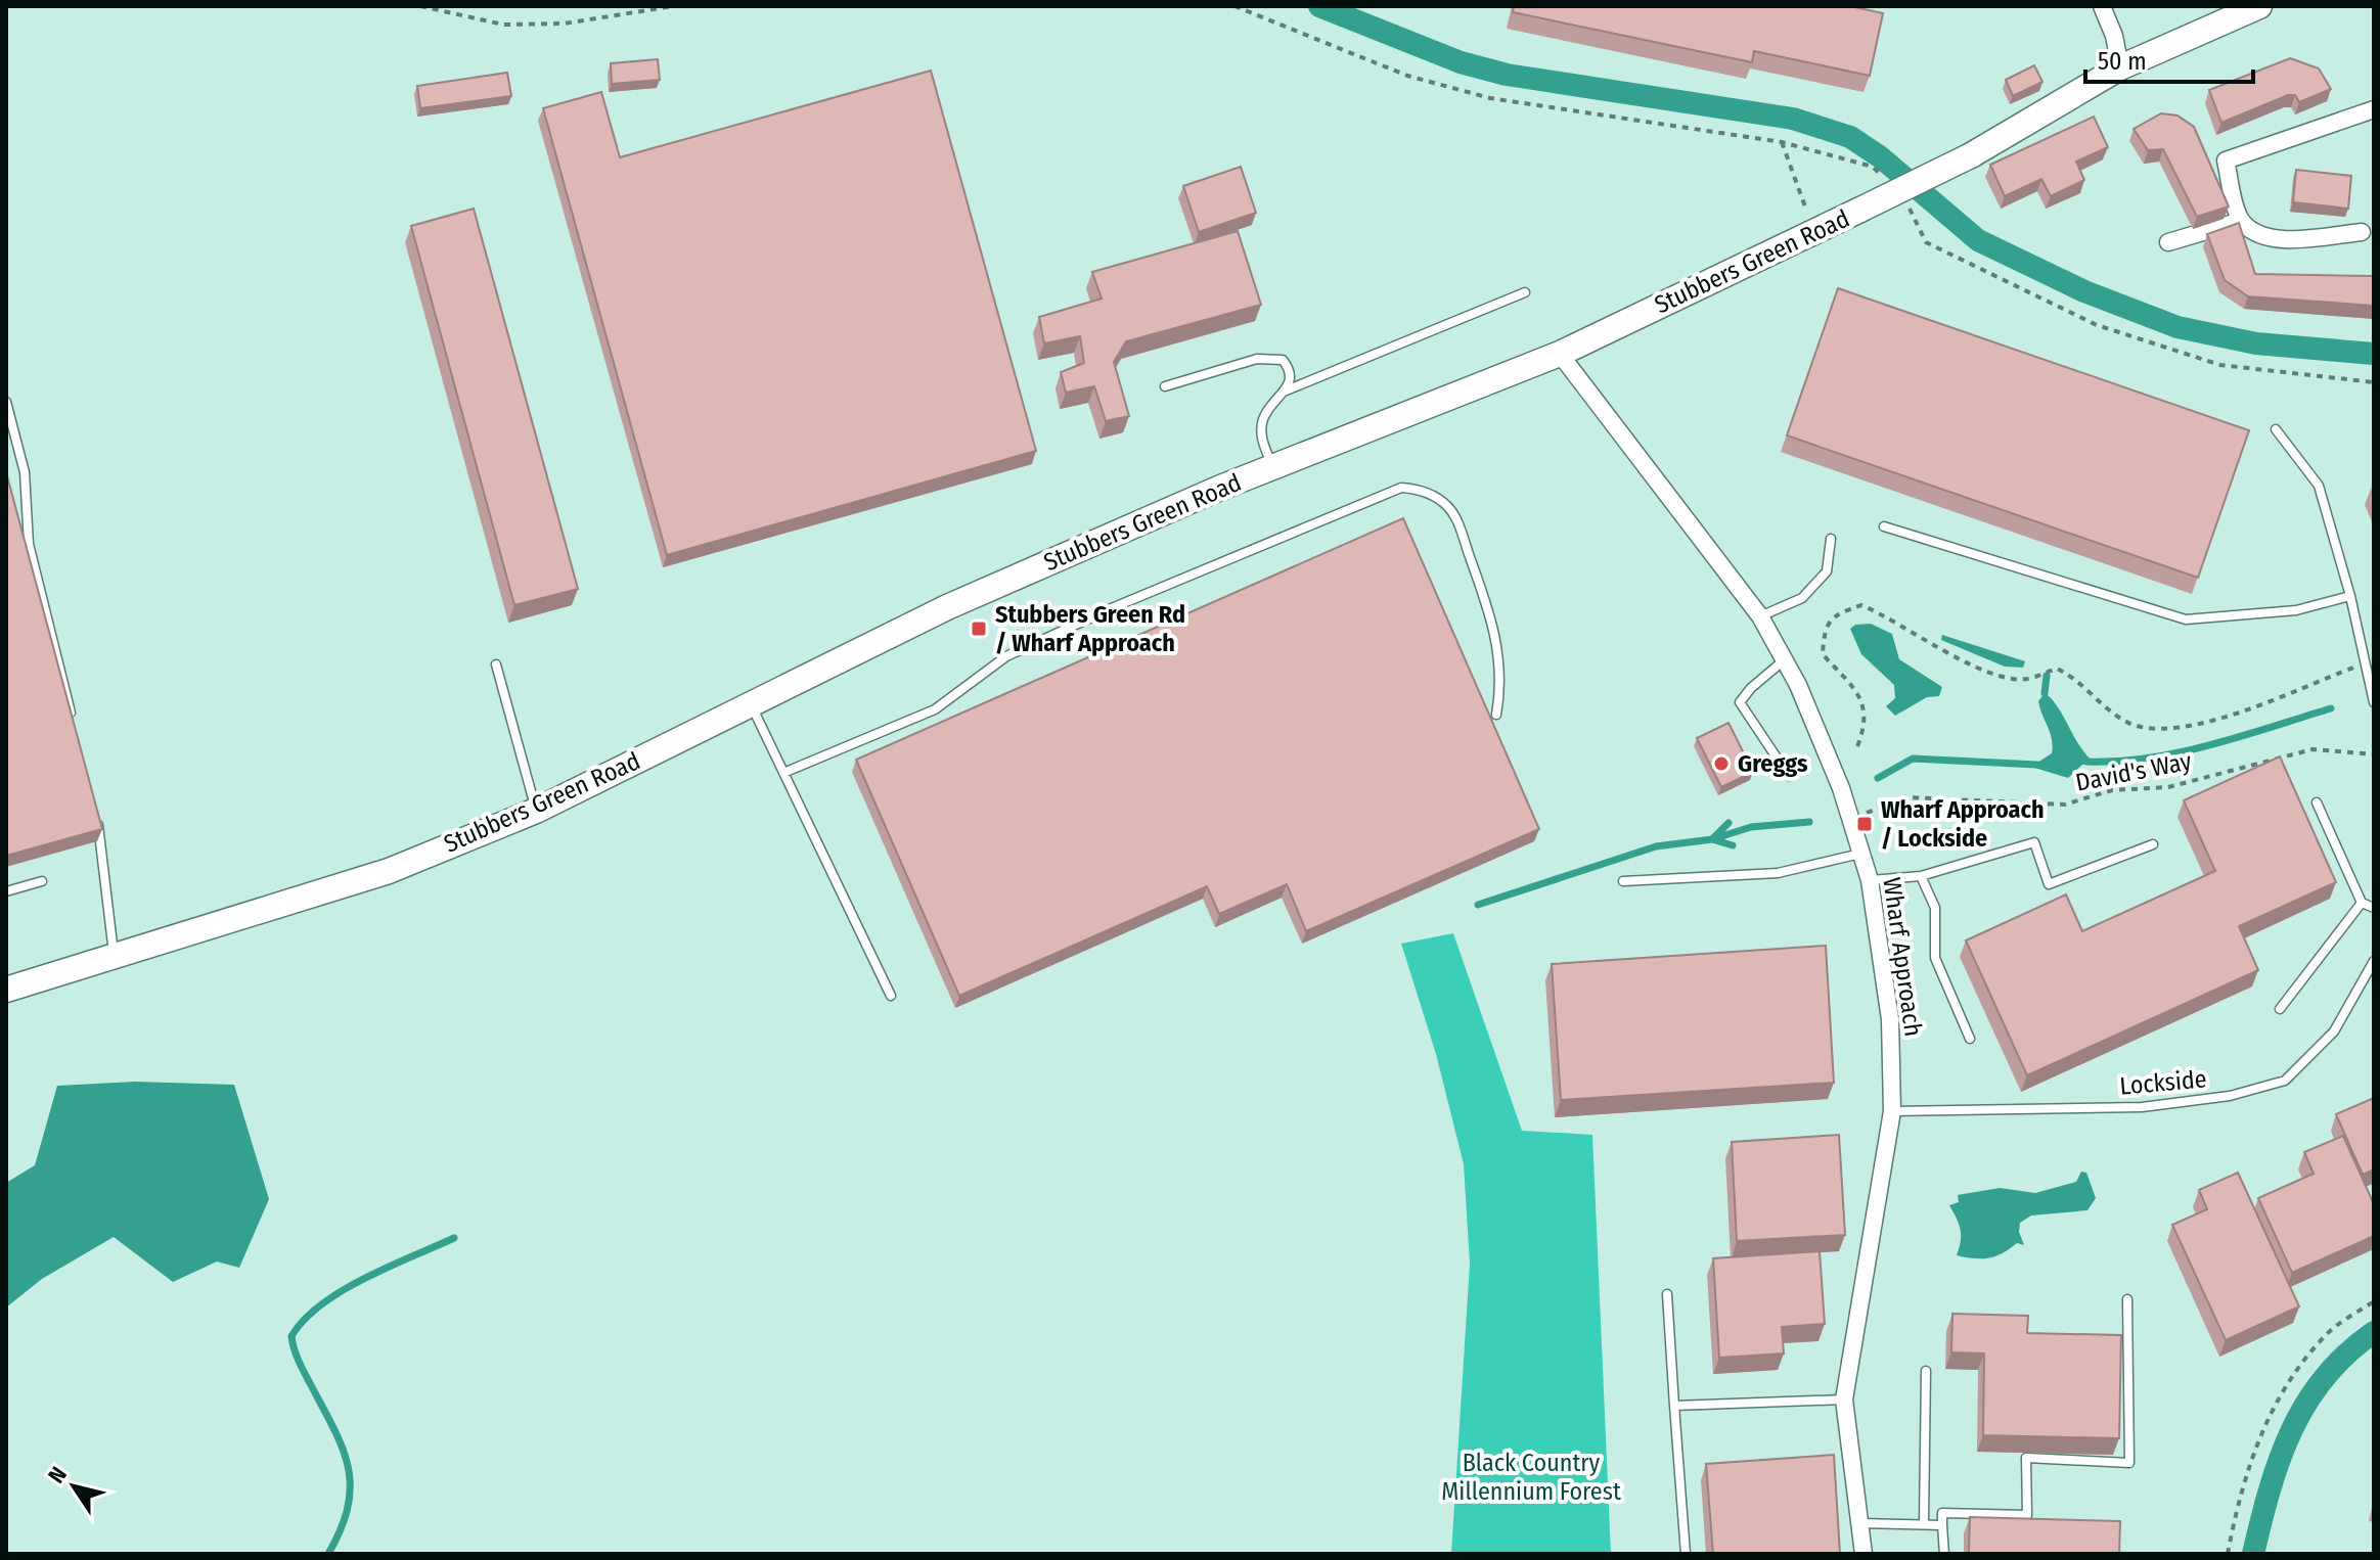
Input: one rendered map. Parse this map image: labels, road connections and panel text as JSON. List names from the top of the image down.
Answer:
{
  "streets": {
    "street": ["Stubbers Green Road", "Wharf Approach"],
    "lane": ["Lockside"],
    "path": ["David's Way"]
  },
  "crossings": [
    ["Stubbers Green Road", "Wharf Approach"],
    ["David's Way", "Wharf Approach"],
    ["Wharf Approach", "Lockside"]
  ],
  "parks": ["Black Country Millennium Forest"],
  "places": {
    "transit": ["Stubbers Green Rd / Wharf Approach", "Wharf Approach / Lockside"],
    "other": ["Greggs"]
  },
  "scale_bar": "50 m",
  "north": "top left"
}
